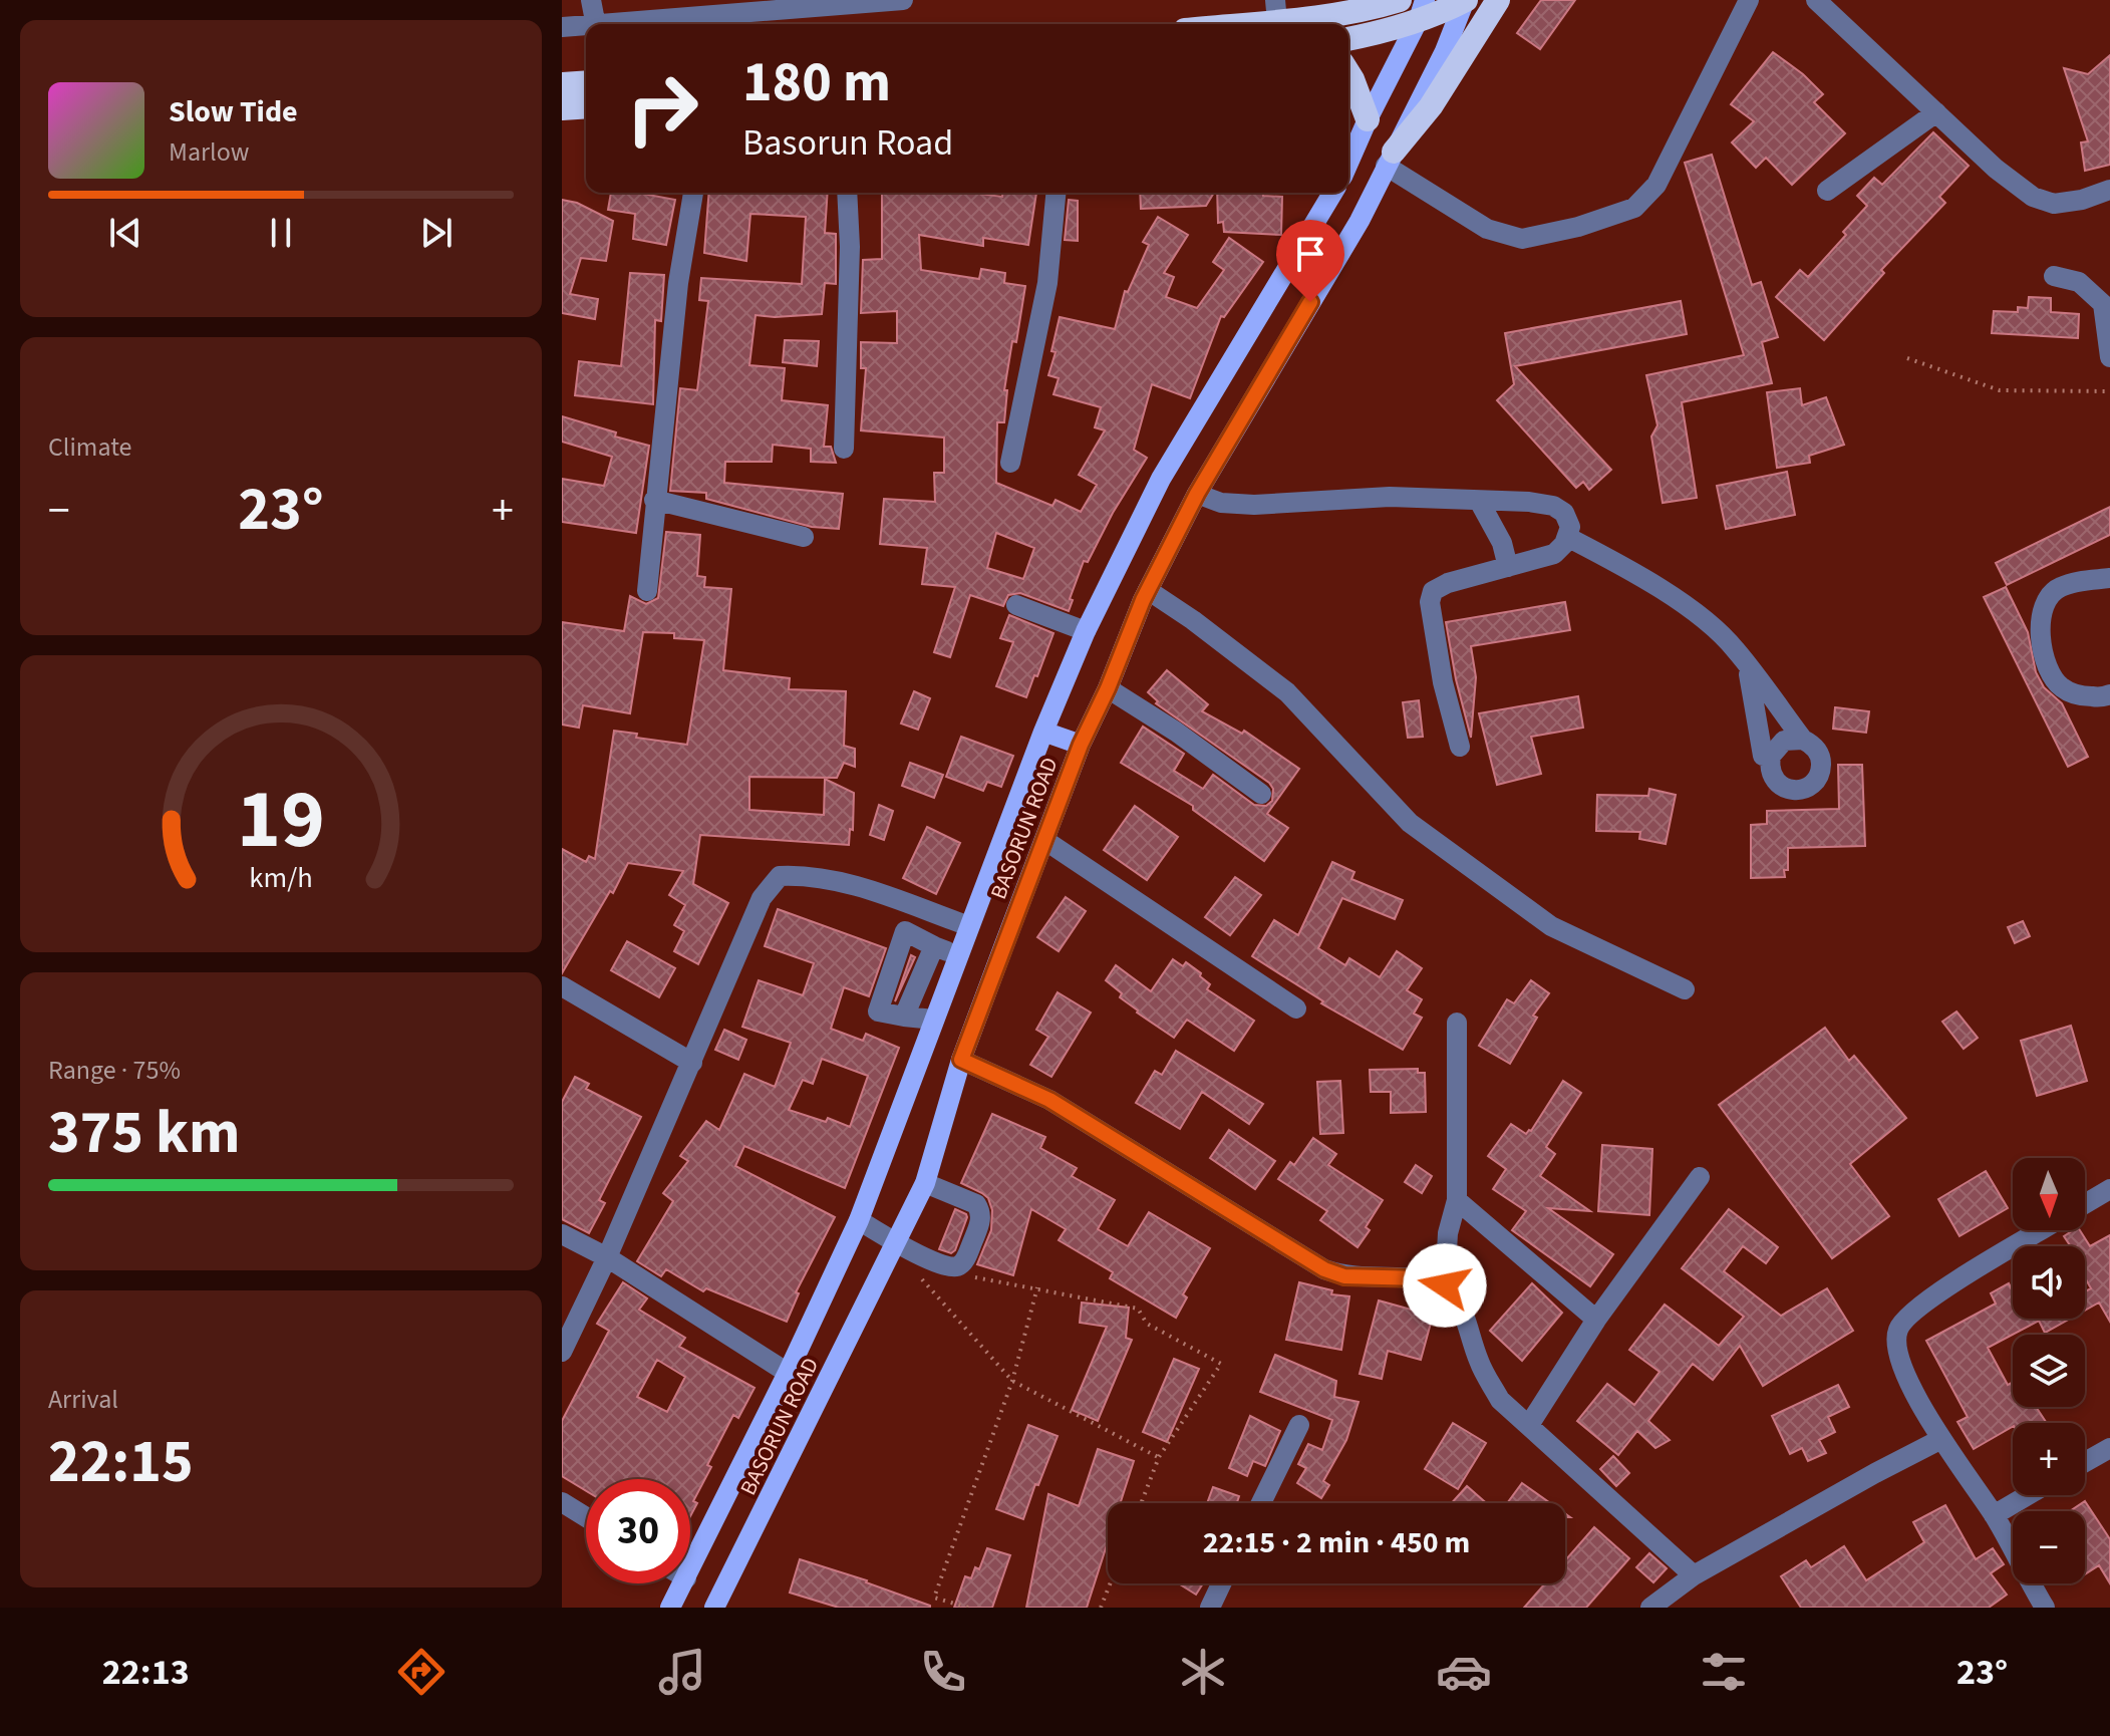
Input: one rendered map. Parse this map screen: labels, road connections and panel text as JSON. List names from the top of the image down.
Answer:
{
  "streets": {
    "main road": ["BASORUN ROAD"]
  },
  "north": "bottom",
  "page": {
    "turn": ["180 m", "Basorun Road"],
    "song": ["Slow Tide", "Marlow"],
    "tile": [
      "Climate",
      ["Range · 75%", "375 km"],
      ["Arrival", "22:15"]
    ],
    "heat": ["−", "23°", "+"],
    "map_buttons": ["+", "−"],
    "limit": "30",
    "trip": "22:15 · 2 min · 450 m",
    "tabs": ["22:13", "23°"],
    "gauge": ["19", "km/h"]
  }
}
